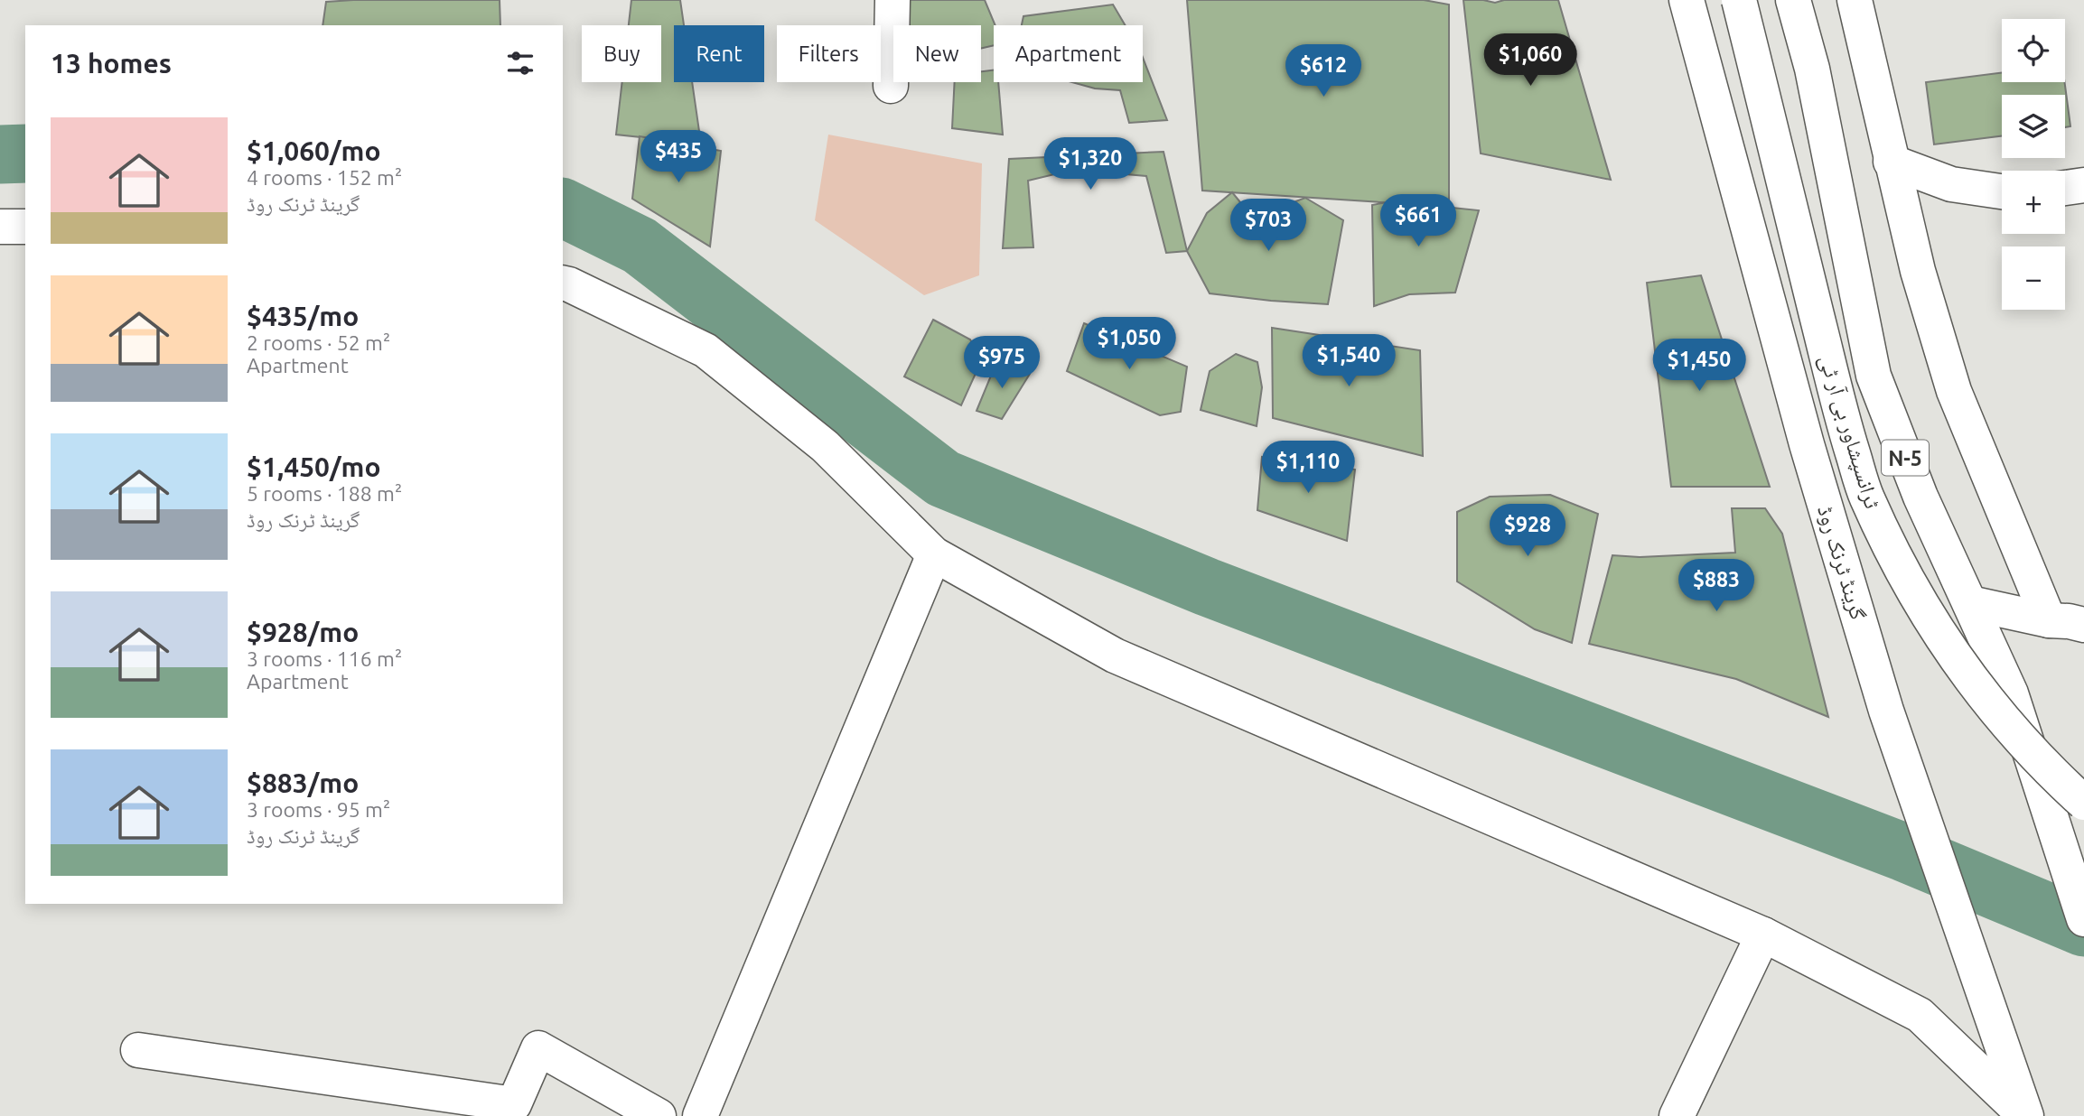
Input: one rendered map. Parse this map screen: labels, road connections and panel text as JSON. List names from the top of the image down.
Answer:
{
  "streets": {
    "main road": ["ٹرانسپشاور بی آر ٹی", "N-5", "گرینڈ ٹرنک روڈ"]
  },
  "page": {
    "map_buttons": ["+", "−"],
    "chip": [
      "Buy",
      "Rent",
      "Filters",
      "New",
      "Apartment"
    ],
    "heading": "13 homes",
    "price": [
      "$1,060",
      "$612",
      "$435",
      "$1,320",
      "$661",
      "$703",
      "$1,050",
      "$1,540",
      "$975",
      "$1,450",
      "$1,110",
      "$928",
      "$883"
    ],
    "list": [
      {
        "name": "$1,060/mo",
        "note": "4 rooms · 152 m² · گرینڈ ٹرنک روڈ"
      },
      {
        "name": "$435/mo",
        "note": "2 rooms · 52 m² · Apartment"
      },
      {
        "name": "$1,450/mo",
        "note": "5 rooms · 188 m² · گرینڈ ٹرنک روڈ"
      },
      {
        "name": "$928/mo",
        "note": "3 rooms · 116 m² · Apartment"
      },
      {
        "name": "$883/mo",
        "note": "3 rooms · 95 m² · گرینڈ ٹرنک روڈ"
      }
    ]
  }
}
